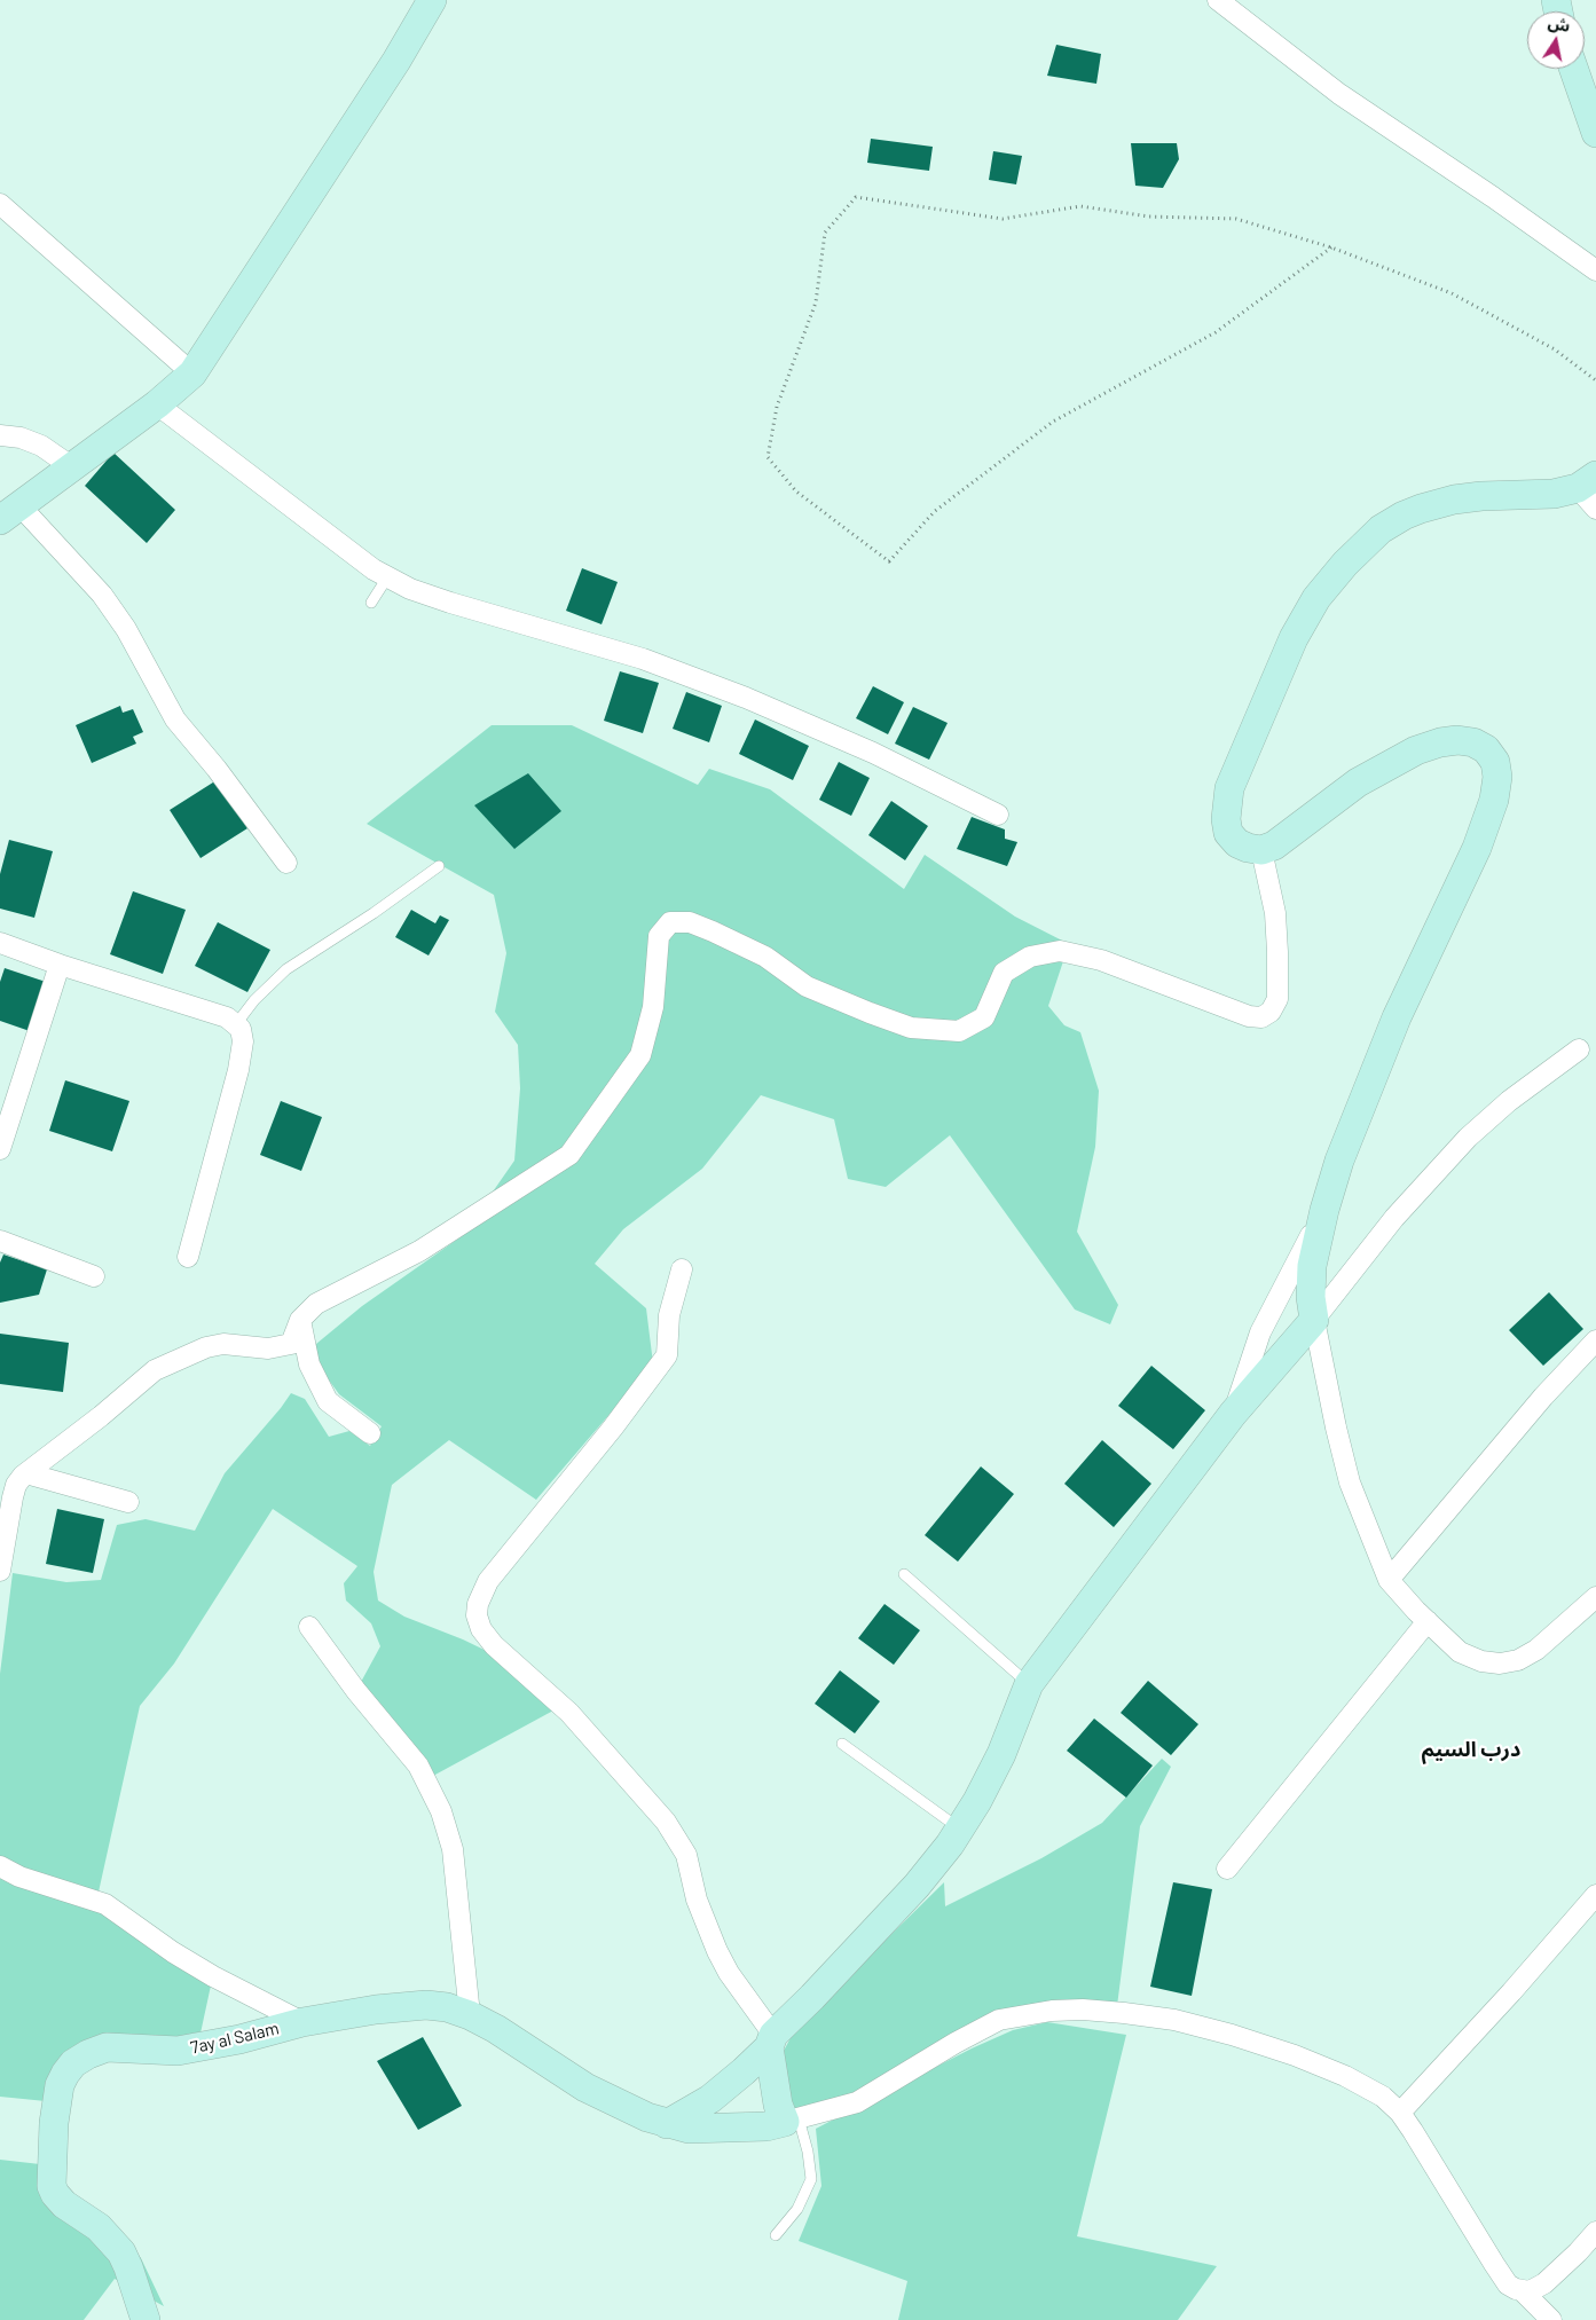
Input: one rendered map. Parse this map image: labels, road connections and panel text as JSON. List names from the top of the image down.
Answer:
{
  "streets": {
    "street": ["7ay al Salam"]
  },
  "districts": ["درب السيم"],
  "north": "top"
}
